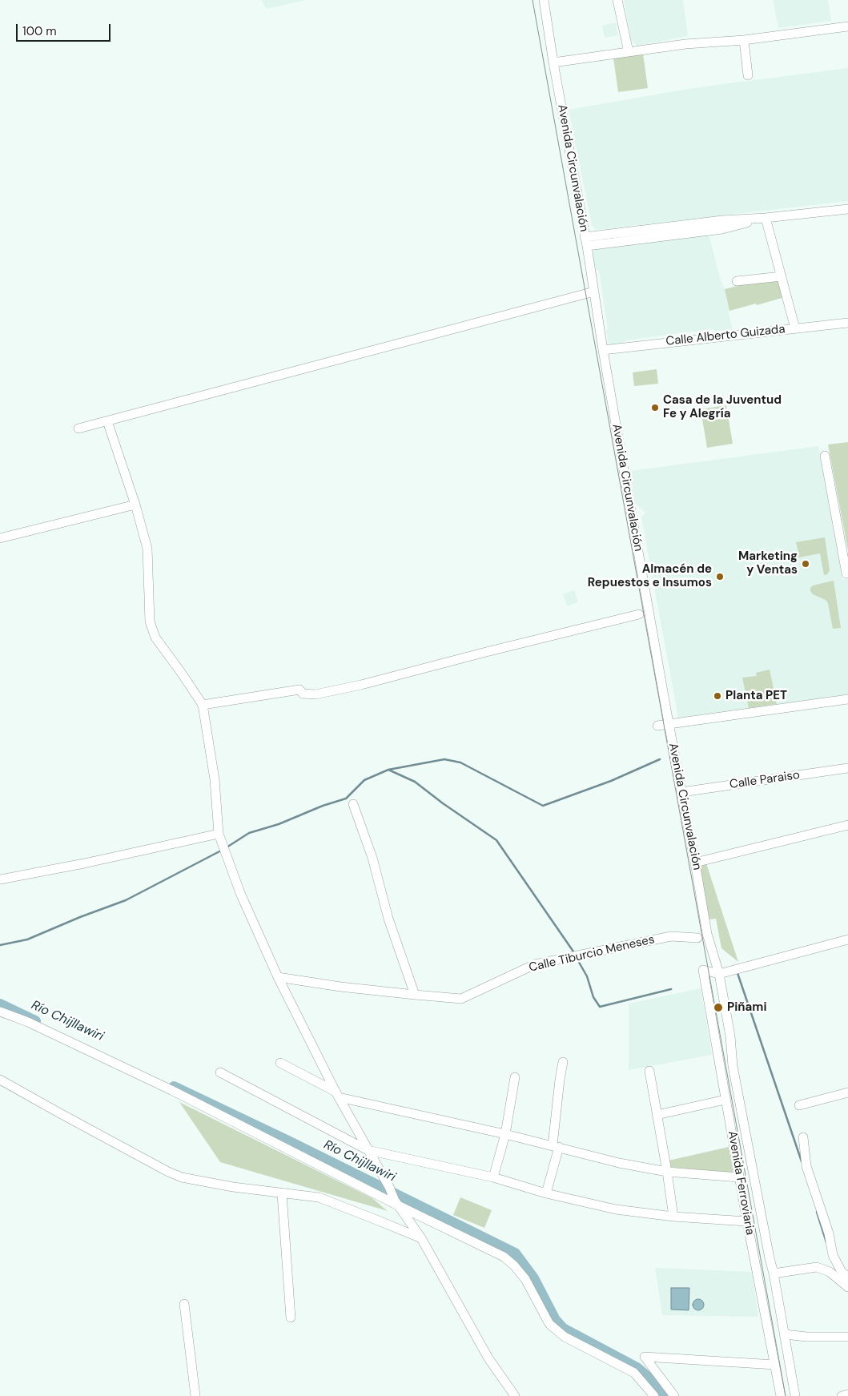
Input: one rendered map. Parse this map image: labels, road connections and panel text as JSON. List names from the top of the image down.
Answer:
{
  "streets": {
    "street": [
      "Avenida Circunvalación",
      "Calle Alberto Guizada",
      "Calle Paraiso",
      "Calle Tiburcio Meneses",
      "Avenida Ferroviaria"
    ]
  },
  "crossings": [
    ["Avenida Circunvalación", "Calle Alberto Guizada"],
    ["Avenida Circunvalación", "Calle Paraiso"],
    ["Avenida Circunvalación", "Avenida Ferroviaria"]
  ],
  "water": ["Río Chijllawiri"],
  "places": [
    "Casa de la Juventud Fe y Alegría",
    "Marketing y Ventas",
    "Almacén de Repuestos e Insumos",
    "Planta PET",
    "Piñami"
  ],
  "scale_bar": "100 m"
}
